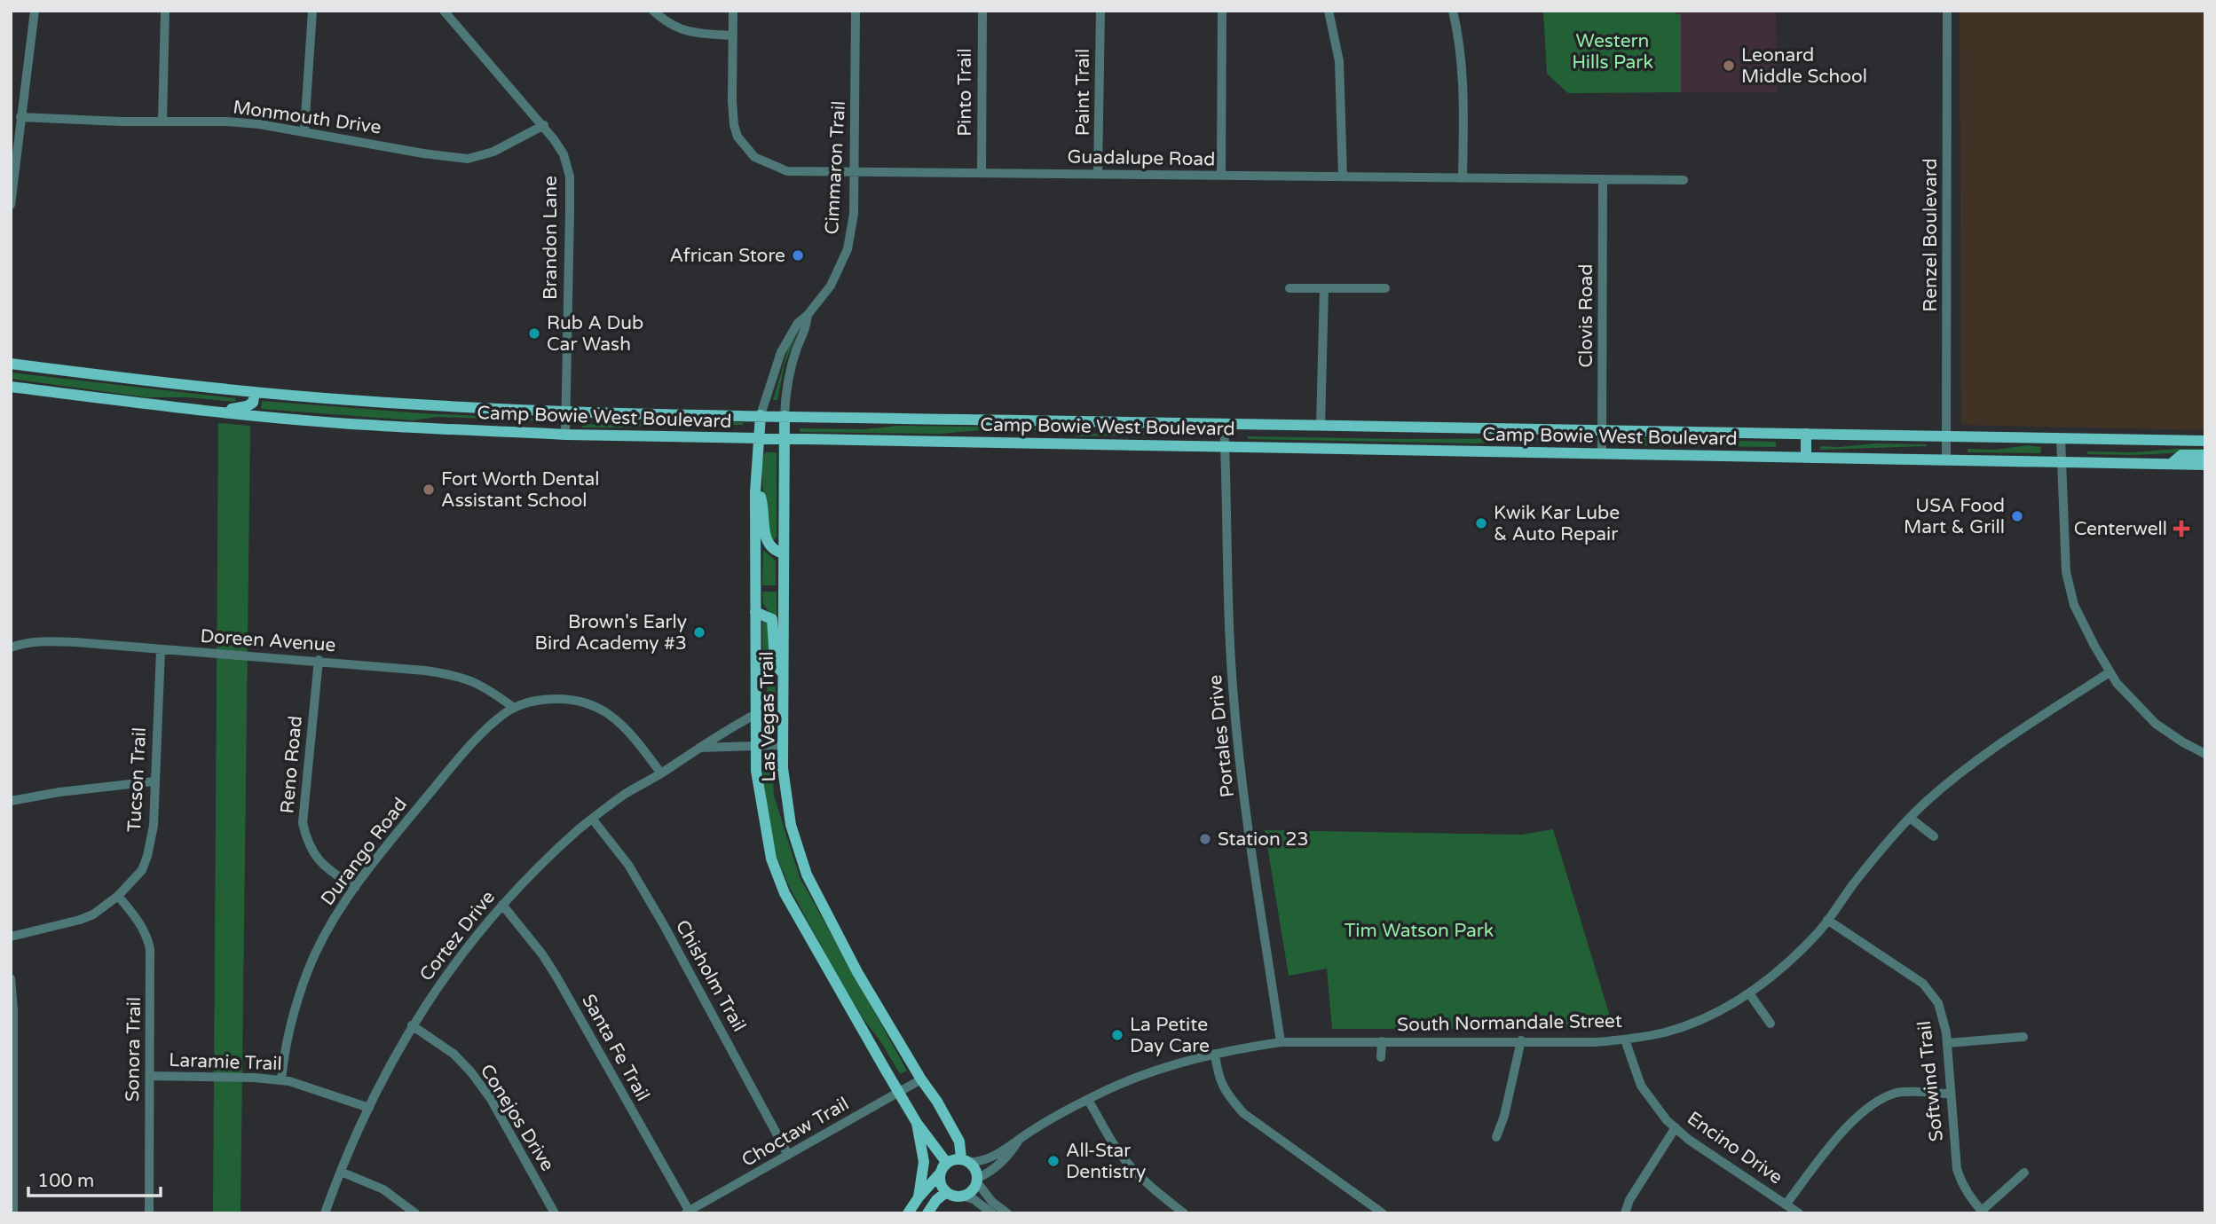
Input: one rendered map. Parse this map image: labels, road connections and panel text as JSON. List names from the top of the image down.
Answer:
{
  "streets": {
    "main road": ["Camp Bowie West Boulevard", "Las Vegas Trail"],
    "street": [
      "Pinto Trail",
      "Paint Trail",
      "Monmouth Drive",
      "Guadalupe Road",
      "Cimmaron Trail",
      "Renzel Boulevard",
      "Brandon Lane",
      "Clovis Road",
      "Doreen Avenue",
      "Portales Drive",
      "Reno Road",
      "Tucson Trail",
      "Durango Road",
      "Cortez Drive",
      "Chisholm Trail",
      "South Normandale Street",
      "Santa Fe Trail",
      "Sonora Trail",
      "Laramie Trail",
      "Softwind Trail",
      "Conejos Drive",
      "Choctaw Trail",
      "Encino Drive"
    ]
  },
  "crossings": [
    ["Pinto Trail", "Guadalupe Road"],
    ["Paint Trail", "Guadalupe Road"],
    ["Monmouth Drive", "Brandon Lane"],
    ["Guadalupe Road", "Cimmaron Trail"],
    ["Guadalupe Road", "Clovis Road"],
    ["Cimmaron Trail", "Camp Bowie West Boulevard"],
    ["Cimmaron Trail", "Las Vegas Trail"],
    ["Renzel Boulevard", "Camp Bowie West Boulevard"],
    ["Brandon Lane", "Camp Bowie West Boulevard"],
    ["Clovis Road", "Camp Bowie West Boulevard"],
    ["Camp Bowie West Boulevard", "Las Vegas Trail"],
    ["Camp Bowie West Boulevard", "Portales Drive"],
    ["Doreen Avenue", "Reno Road"],
    ["Doreen Avenue", "Tucson Trail"],
    ["Doreen Avenue", "Durango Road"],
    ["Las Vegas Trail", "Cortez Drive"],
    ["Las Vegas Trail", "South Normandale Street"],
    ["Las Vegas Trail", "Choctaw Trail"],
    ["Portales Drive", "South Normandale Street"],
    ["Reno Road", "Durango Road"],
    ["Tucson Trail", "Sonora Trail"],
    ["Durango Road", "Laramie Trail"],
    ["Cortez Drive", "Chisholm Trail"],
    ["Cortez Drive", "Santa Fe Trail"],
    ["Cortez Drive", "Laramie Trail"],
    ["Cortez Drive", "Conejos Drive"],
    ["Chisholm Trail", "Choctaw Trail"],
    ["South Normandale Street", "Softwind Trail"],
    ["South Normandale Street", "Encino Drive"],
    ["Santa Fe Trail", "Choctaw Trail"],
    ["Sonora Trail", "Laramie Trail"]
  ],
  "parks": ["Western Hills Park", "Tim Watson Park"],
  "places": {
    "other": [
      "Leonard Middle School",
      "African Store",
      "Rub A Dub Car Wash",
      "Fort Worth Dental Assistant School",
      "USA Food Mart & Grill",
      "Kwik Kar Lube & Auto Repair",
      "Brown's Early Bird Academy #3",
      "Station 23",
      "La Petite Day Care",
      "All-Star Dentistry"
    ],
    "health": ["Centerwell"]
  },
  "scale_bar": "100 m"
}
